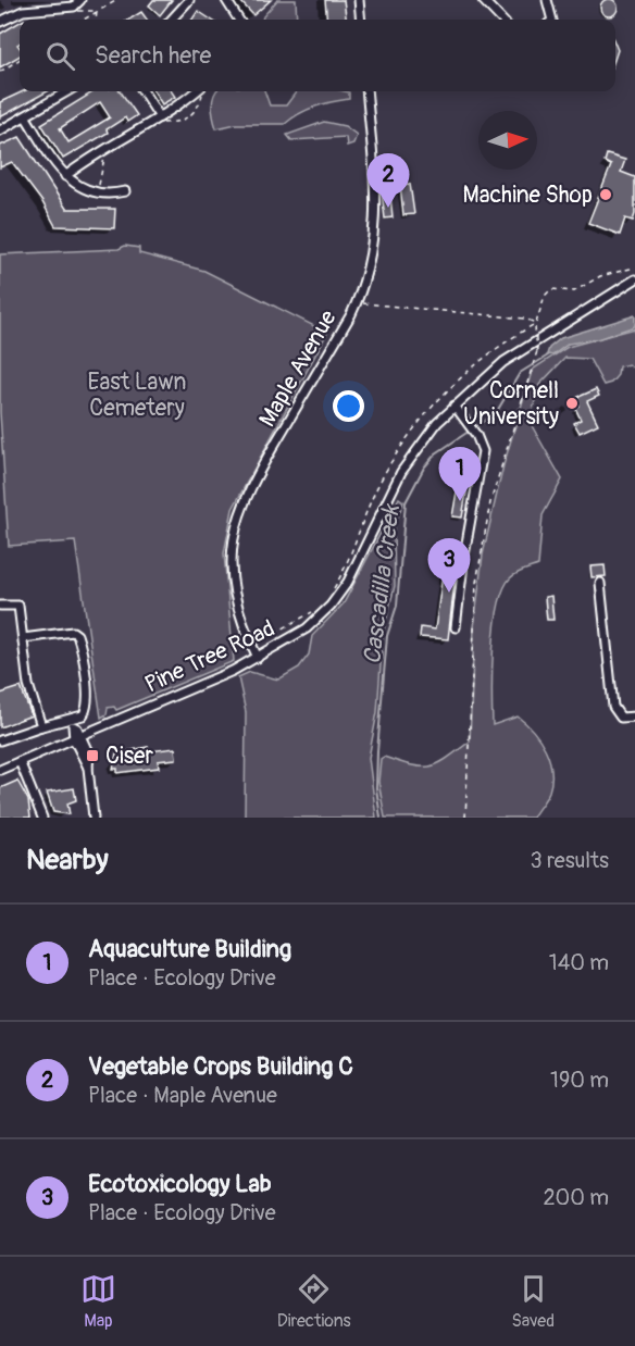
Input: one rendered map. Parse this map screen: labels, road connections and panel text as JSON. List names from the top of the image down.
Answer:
{
  "streets": {
    "street": ["Maple Avenue", "Pine Tree Road"]
  },
  "crossings": [
    ["Maple Avenue", "Pine Tree Road"]
  ],
  "water": ["Cascadilla Creek"],
  "parks": ["East Lawn Cemetery"],
  "places": {
    "other": ["Machine Shop", "Cornell University"],
    "transit": ["Ciser"]
  },
  "north": "right",
  "page": {
    "search": "Search here",
    "pins": ["2", "1", "3"],
    "heading": ["Nearby", "3 results"],
    "list": [
      {
        "mark": "1",
        "name": "Aquaculture Building",
        "note": "Place · Ecology Drive",
        "value": "140 m"
      },
      {
        "mark": "2",
        "name": "Vegetable Crops Building C",
        "note": "Place · Maple Avenue",
        "value": "190 m"
      },
      {
        "mark": "3",
        "name": "Ecotoxicology Lab",
        "note": "Place · Ecology Drive",
        "value": "200 m"
      }
    ],
    "nav": ["Map", "Directions", "Saved"]
  }
}
